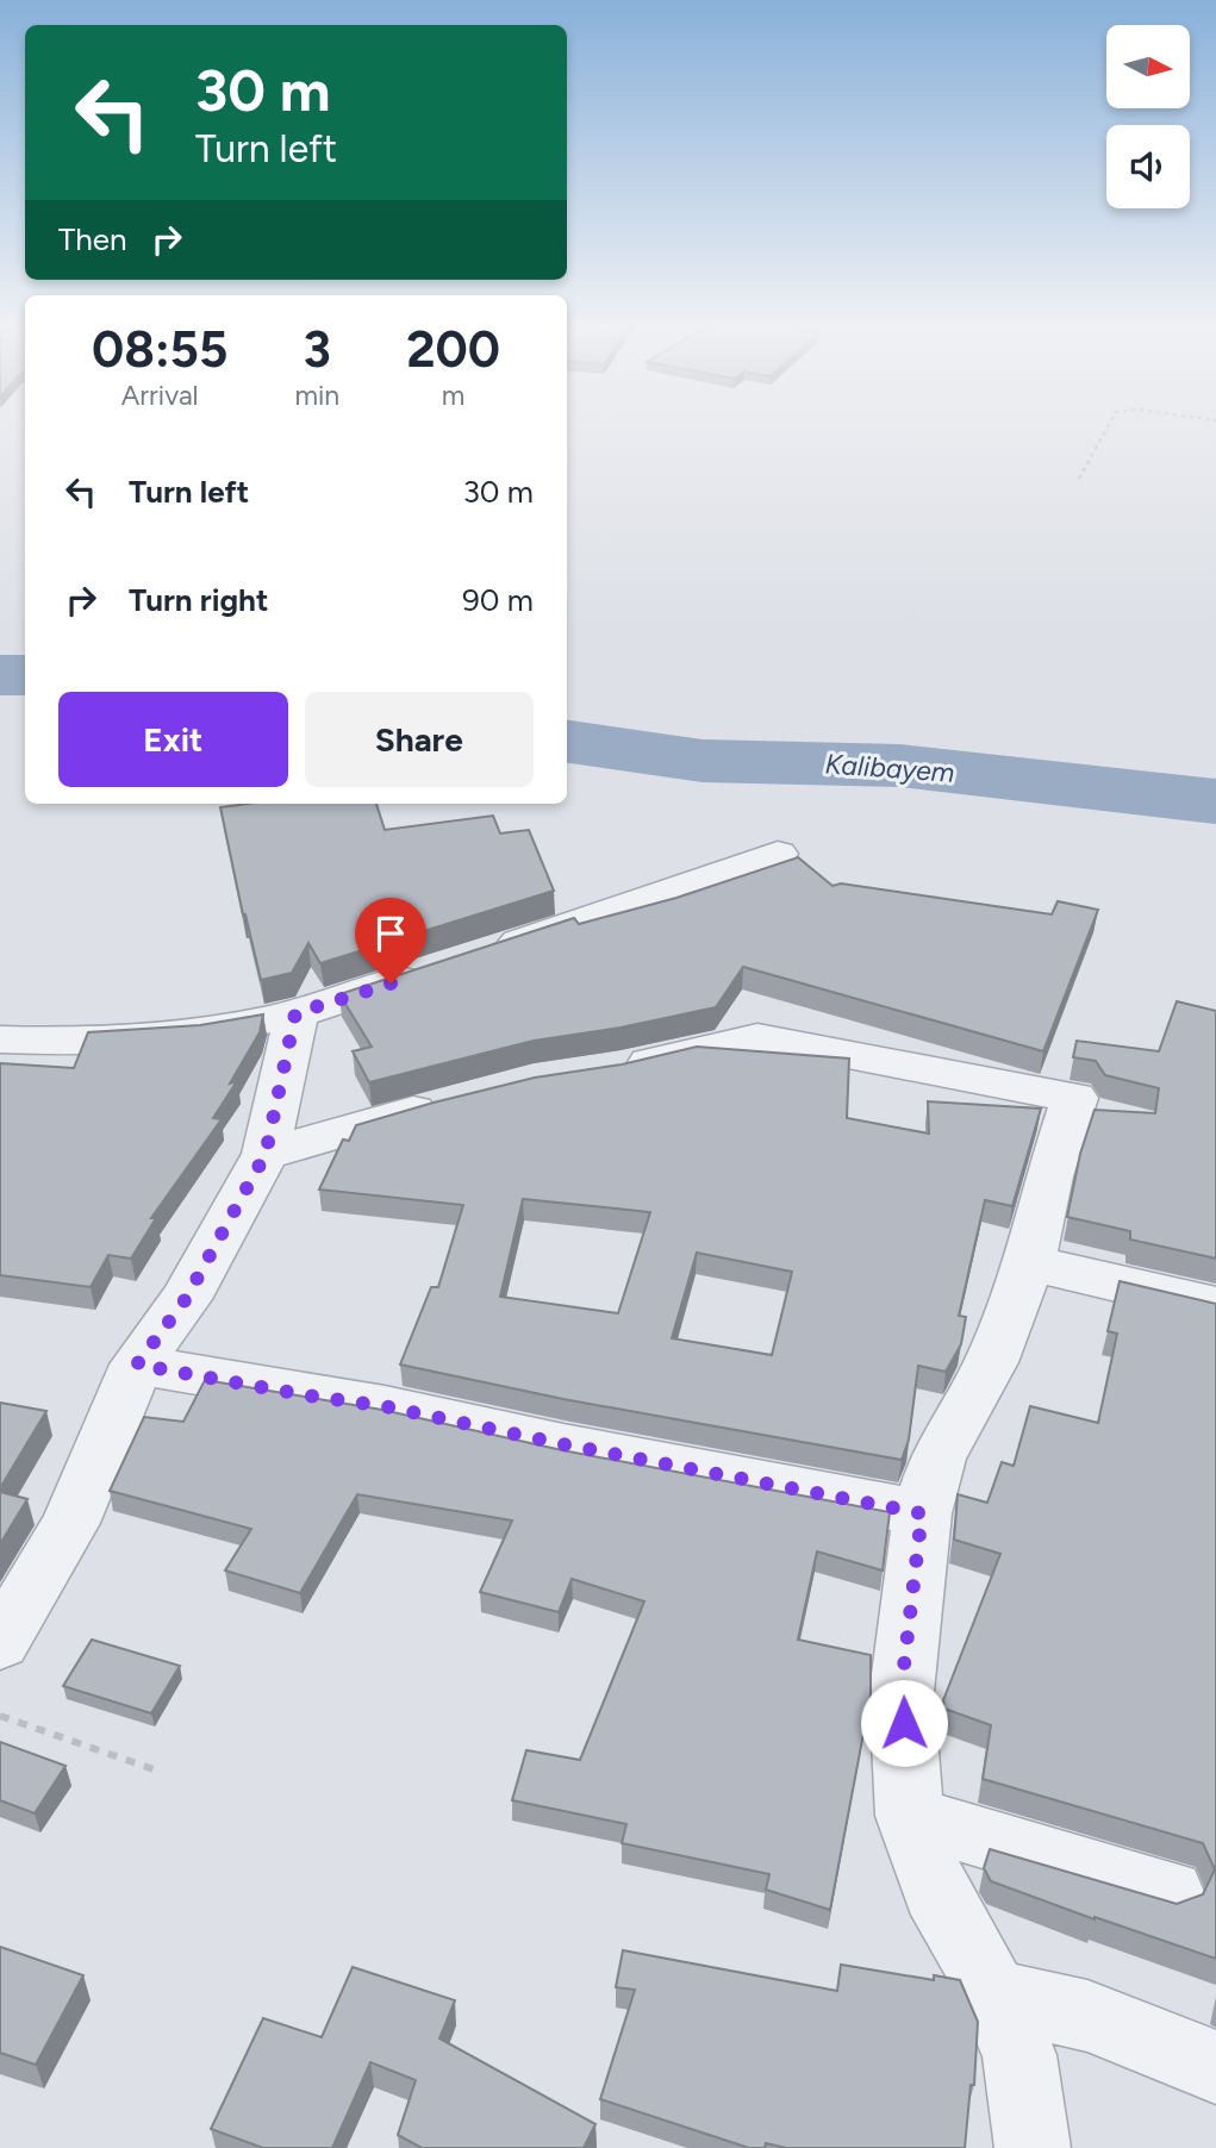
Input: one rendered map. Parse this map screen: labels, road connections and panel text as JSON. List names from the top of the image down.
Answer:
{
  "water": ["Kalibayem"],
  "north": "right",
  "page": {
    "turn": ["30 m", "Turn left"],
    "then": "Then",
    "eta": [
      "08:55",
      "Arrival",
      "3",
      "min",
      "200",
      "m"
    ],
    "list": [
      {
        "name": "Turn left",
        "value": "30 m"
      },
      {
        "name": "Turn right",
        "value": "90 m"
      }
    ],
    "buttons": ["Exit", "Share"]
  }
}
